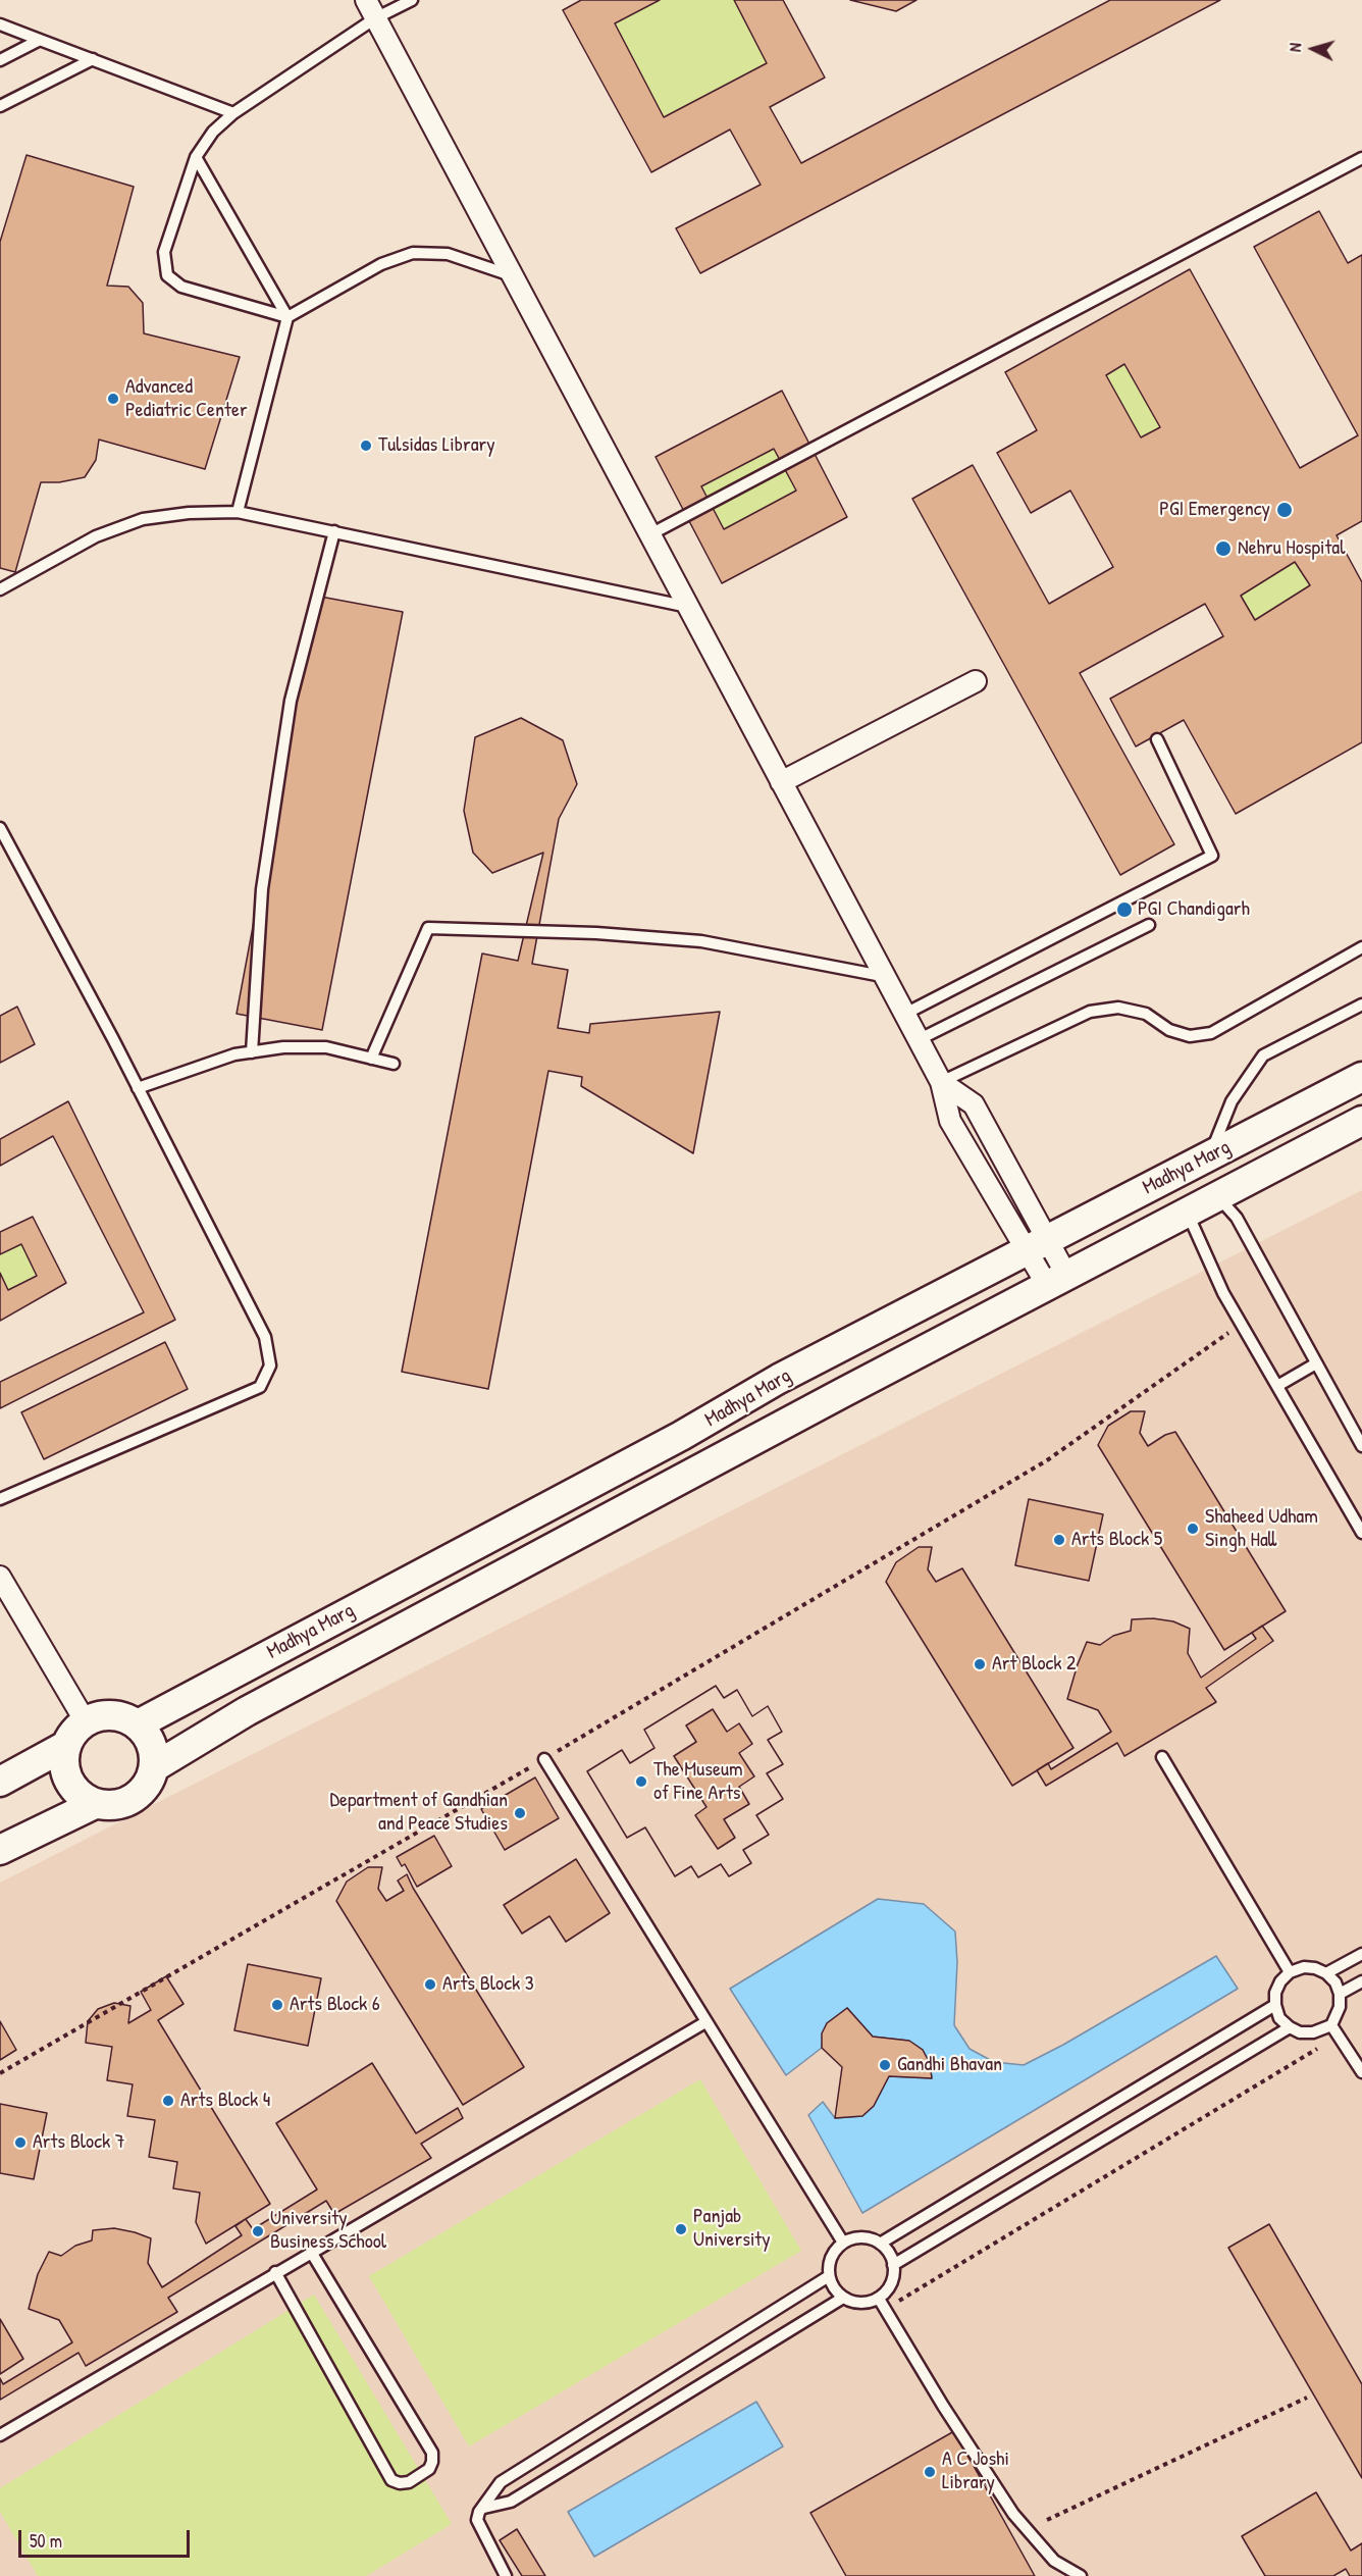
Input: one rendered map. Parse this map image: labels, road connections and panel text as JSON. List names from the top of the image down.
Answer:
{
  "streets": {
    "main road": ["Madhya Marg"]
  },
  "places": [
    "Advanced Pediatric Center",
    "Tulsidas Library",
    "PGI Emergency",
    "Nehru Hospital",
    "PGI Chandigarh",
    "Shaheed Udham Singh Hall",
    "Arts Block 5",
    "Art Block 2",
    "The Museum of Fine Arts",
    "Department of Gandhian and Peace Studies",
    "Arts Block 3",
    "Arts Block 6",
    "Gandhi Bhavan",
    "Arts Block 4",
    "Arts Block 7",
    "Panjab University",
    "University Business School",
    "A C Joshi Library"
  ],
  "scale_bar": "50 m",
  "north": "left"
}
